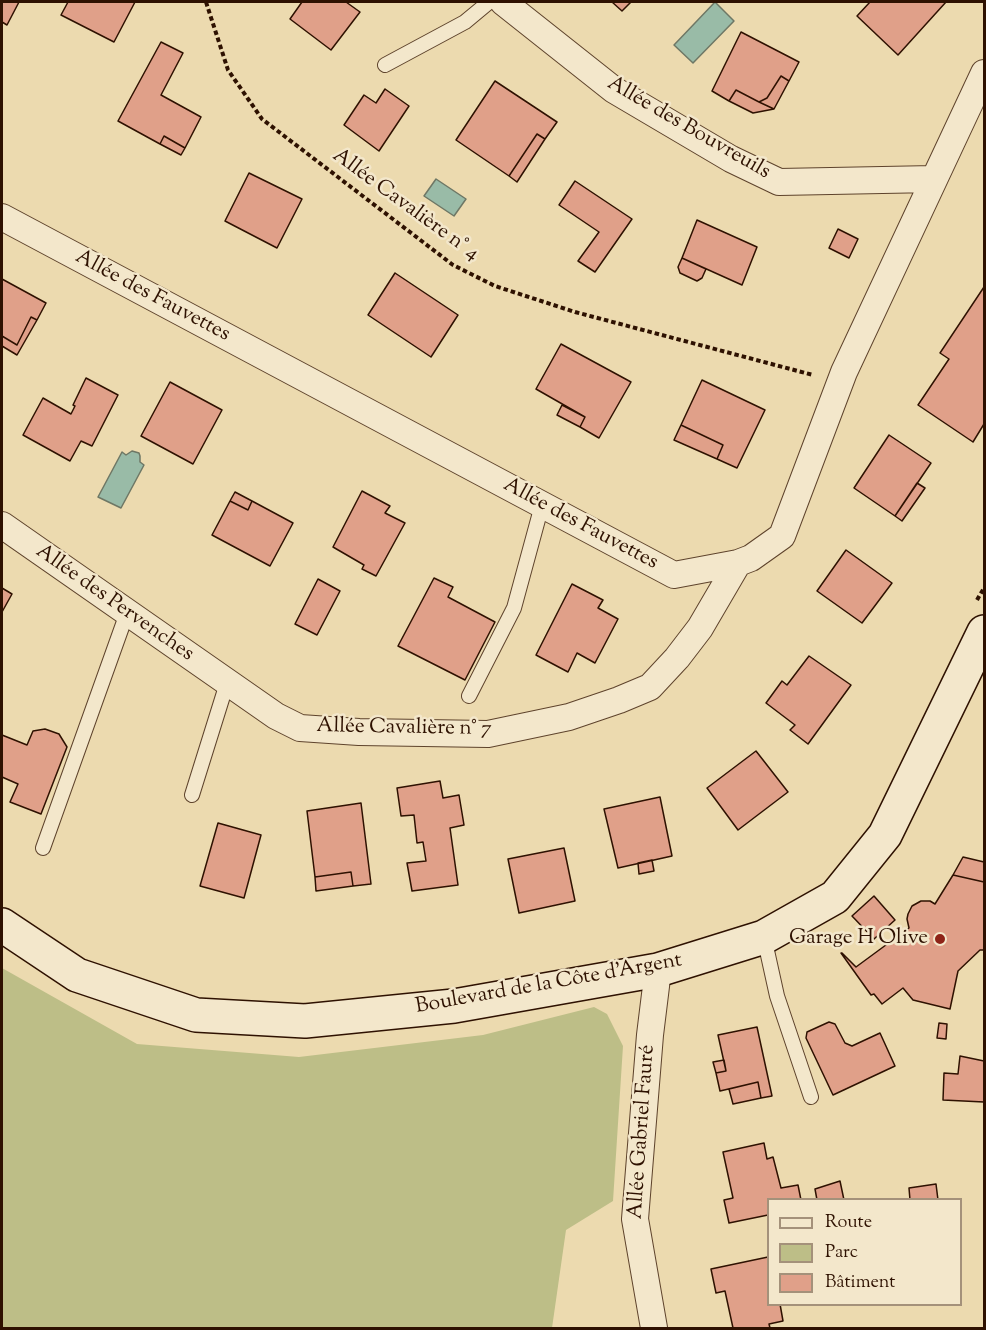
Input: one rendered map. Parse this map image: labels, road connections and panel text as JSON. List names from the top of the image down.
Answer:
{
  "streets": {
    "main road": ["Boulevard de la Côte d'Argent"],
    "street": [
      "Allée des Bouvreuils",
      "Allée des Fauvettes",
      "Allée des Pervenches",
      "Allée Cavalière n° 7",
      "Allée Gabriel Fauré"
    ],
    "path": ["Allée Cavalière n° 4"]
  },
  "crossings": [
    ["Allée des Bouvreuils", "Allée des Fauvettes"],
    ["Allée Cavalière n° 4", "Allée des Fauvettes"],
    ["Allée des Fauvettes", "Allée Cavalière n° 7"],
    ["Allée des Pervenches", "Allée Cavalière n° 7"],
    ["Boulevard de la Côte d'Argent", "Allée Gabriel Fauré"]
  ],
  "places": ["Garage H Olive"],
  "legend": ["Route", "Parc", "Bâtiment"]
}
